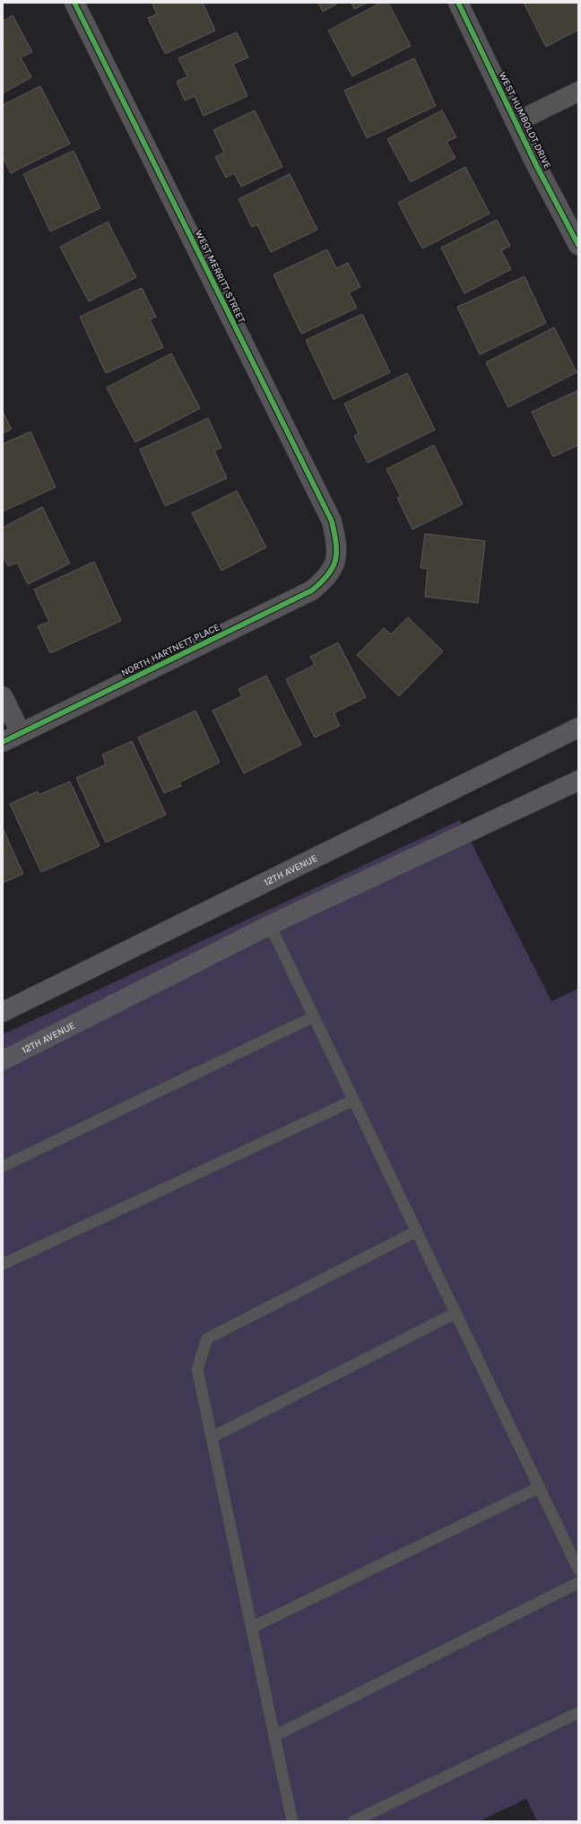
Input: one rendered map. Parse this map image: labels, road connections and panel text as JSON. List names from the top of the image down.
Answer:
{
  "streets": {
    "main road": ["12TH AVENUE"],
    "street": ["WEST HUMBOLDT DRIVE", "WEST MERRITT STREET", "NORTH HARTNETT PLACE"]
  },
  "crossings": [
    ["WEST MERRITT STREET", "NORTH HARTNETT PLACE"]
  ]
}
